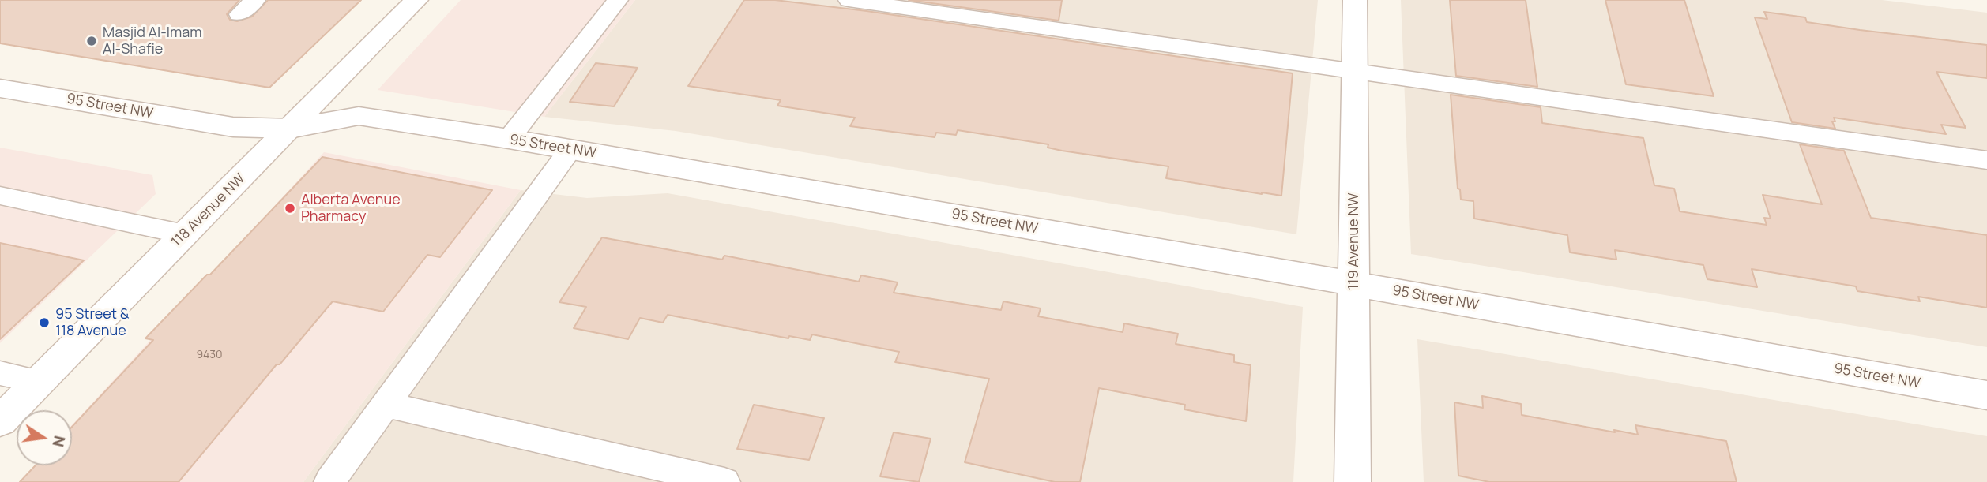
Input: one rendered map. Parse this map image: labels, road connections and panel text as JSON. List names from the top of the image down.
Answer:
{
  "streets": {
    "street": ["95 Street NW", "118 Avenue NW", "119 Avenue NW"]
  },
  "crossings": [
    ["95 Street NW", "118 Avenue NW"],
    ["95 Street NW", "119 Avenue NW"]
  ],
  "places": ["Masjid Al-Imam Al-Shafie", "Alberta Avenue Pharmacy", "95 Street & 118 Avenue"],
  "house_numbers": ["9430"],
  "north": "right"
}
